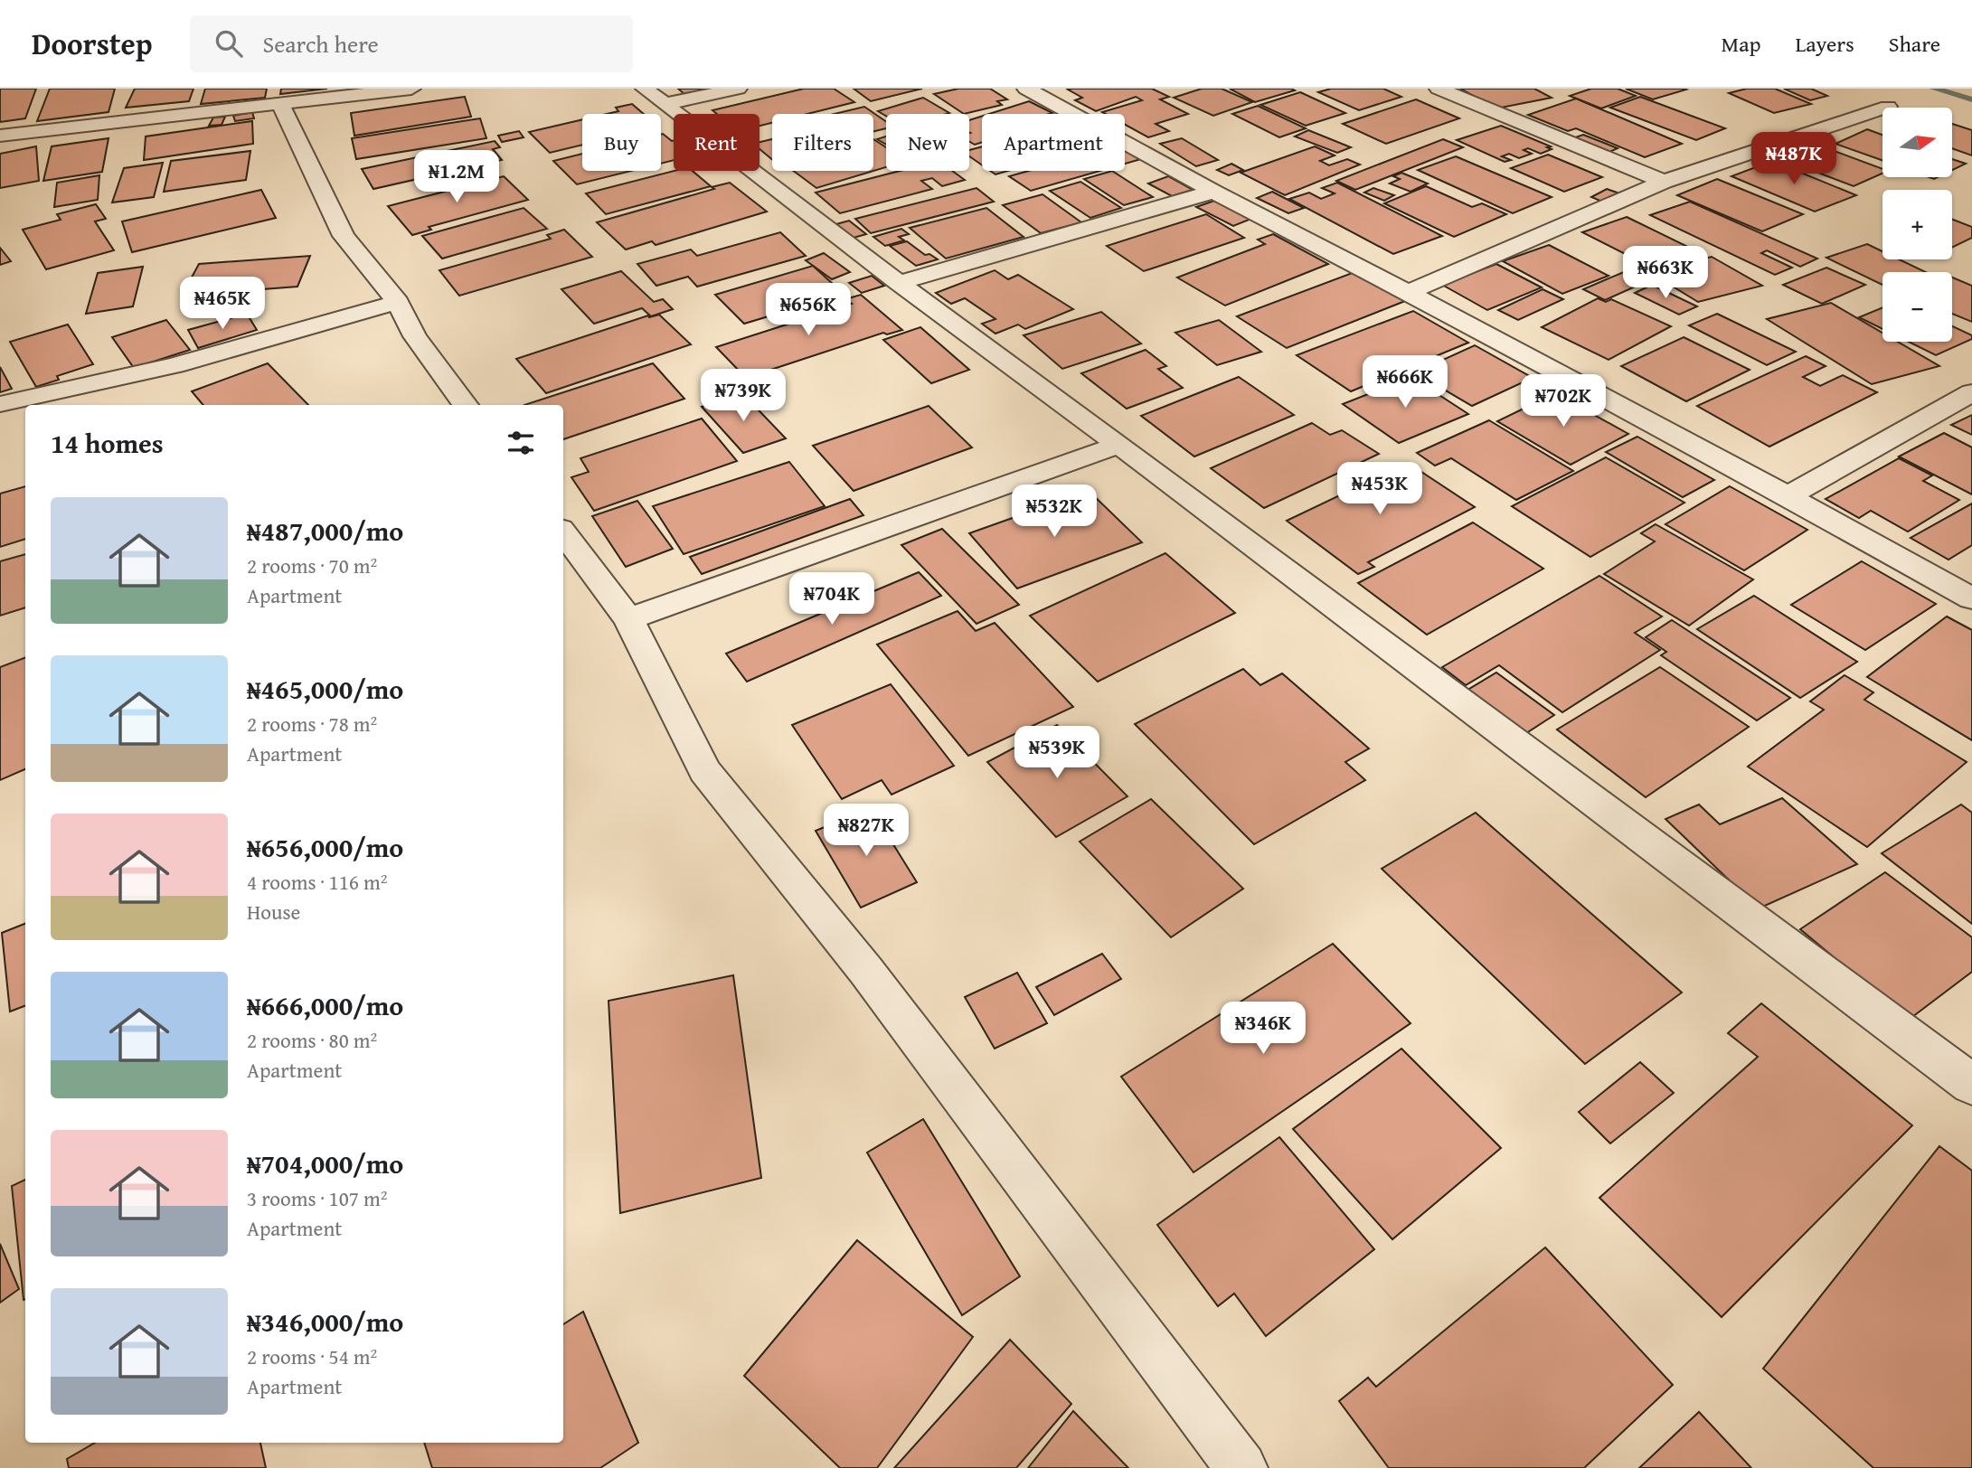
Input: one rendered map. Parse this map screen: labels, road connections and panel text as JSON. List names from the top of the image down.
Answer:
{
  "north": "right",
  "page": {
    "header": "Doorstep",
    "search": "Search here",
    "nav": ["Map", "Layers", "Share"],
    "map_buttons": ["+", "−"],
    "chip": [
      "Buy",
      "Rent",
      "Filters",
      "New",
      "Apartment"
    ],
    "price": [
      "₦487K",
      "₦1.2M",
      "₦663K",
      "₦465K",
      "₦656K",
      "₦666K",
      "₦739K",
      "₦702K",
      "₦453K",
      "₦532K",
      "₦704K",
      "₦539K",
      "₦827K",
      "₦346K"
    ],
    "heading": "14 homes",
    "list": [
      {
        "name": "₦487,000/mo",
        "note": "2 rooms · 70 m² · Apartment"
      },
      {
        "name": "₦465,000/mo",
        "note": "2 rooms · 78 m² · Apartment"
      },
      {
        "name": "₦656,000/mo",
        "note": "4 rooms · 116 m² · House"
      },
      {
        "name": "₦666,000/mo",
        "note": "2 rooms · 80 m² · Apartment"
      },
      {
        "name": "₦704,000/mo",
        "note": "3 rooms · 107 m² · Apartment"
      },
      {
        "name": "₦346,000/mo",
        "note": "2 rooms · 54 m² · Apartment"
      }
    ]
  }
}
